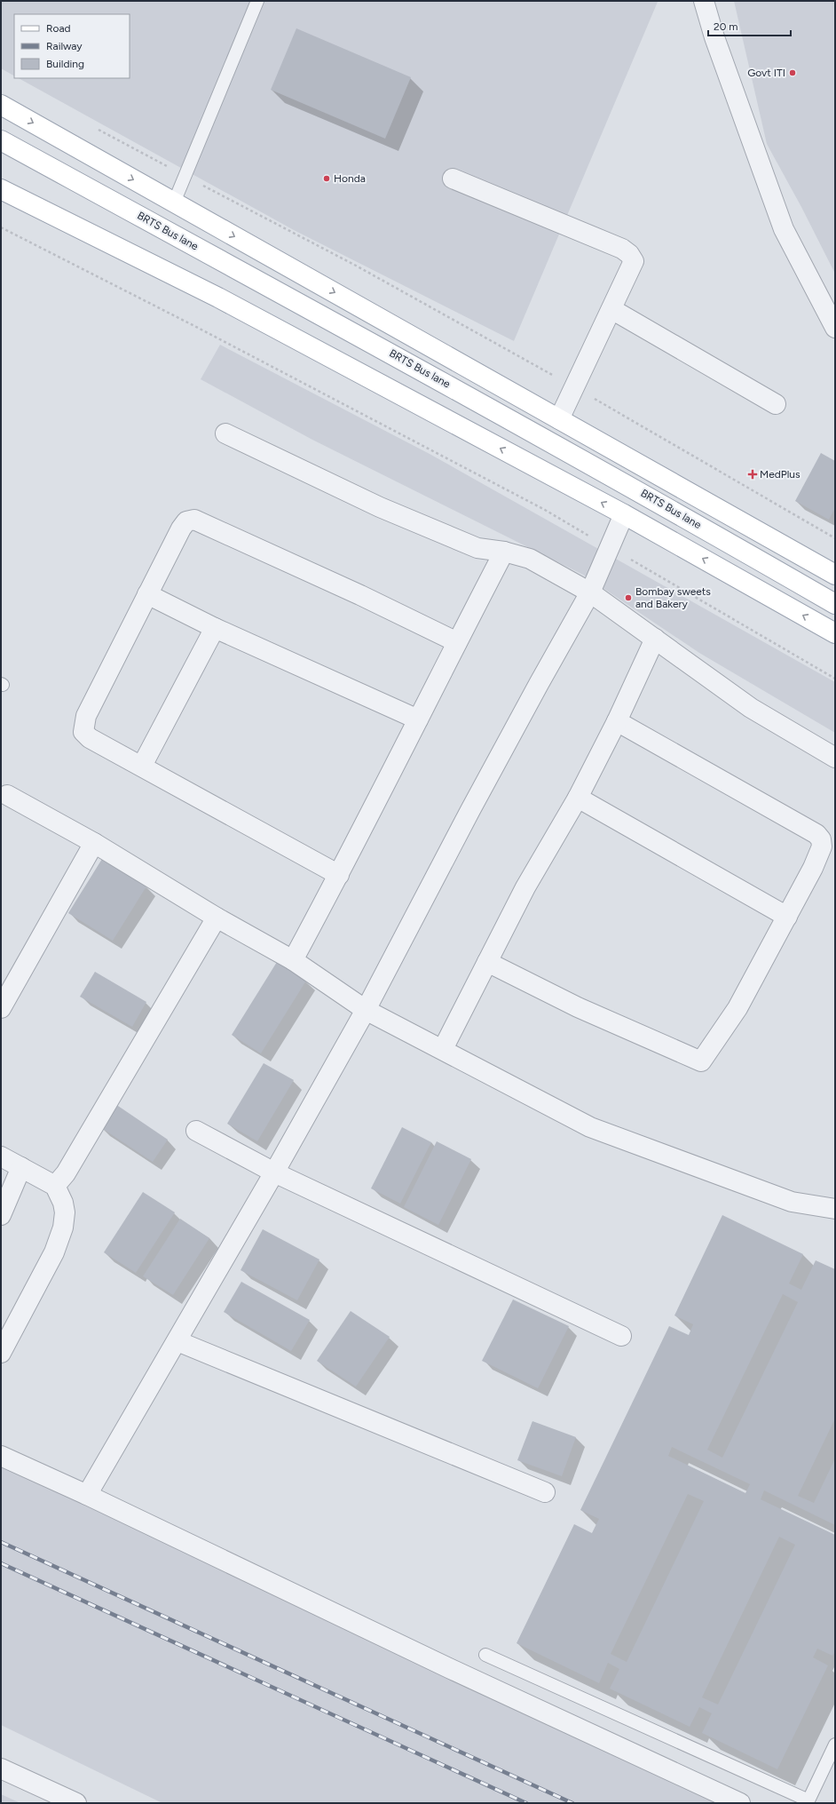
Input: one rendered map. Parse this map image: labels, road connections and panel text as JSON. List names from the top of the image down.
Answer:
{
  "streets": {
    "main road": ["BRTS Bus lane"]
  },
  "places": {
    "other": ["Govt ITI", "Honda", "Bombay sweets and Bakery"],
    "health": ["MedPlus"]
  },
  "legend": ["Road", "Railway", "Building"],
  "scale_bar": "20 m"
}
